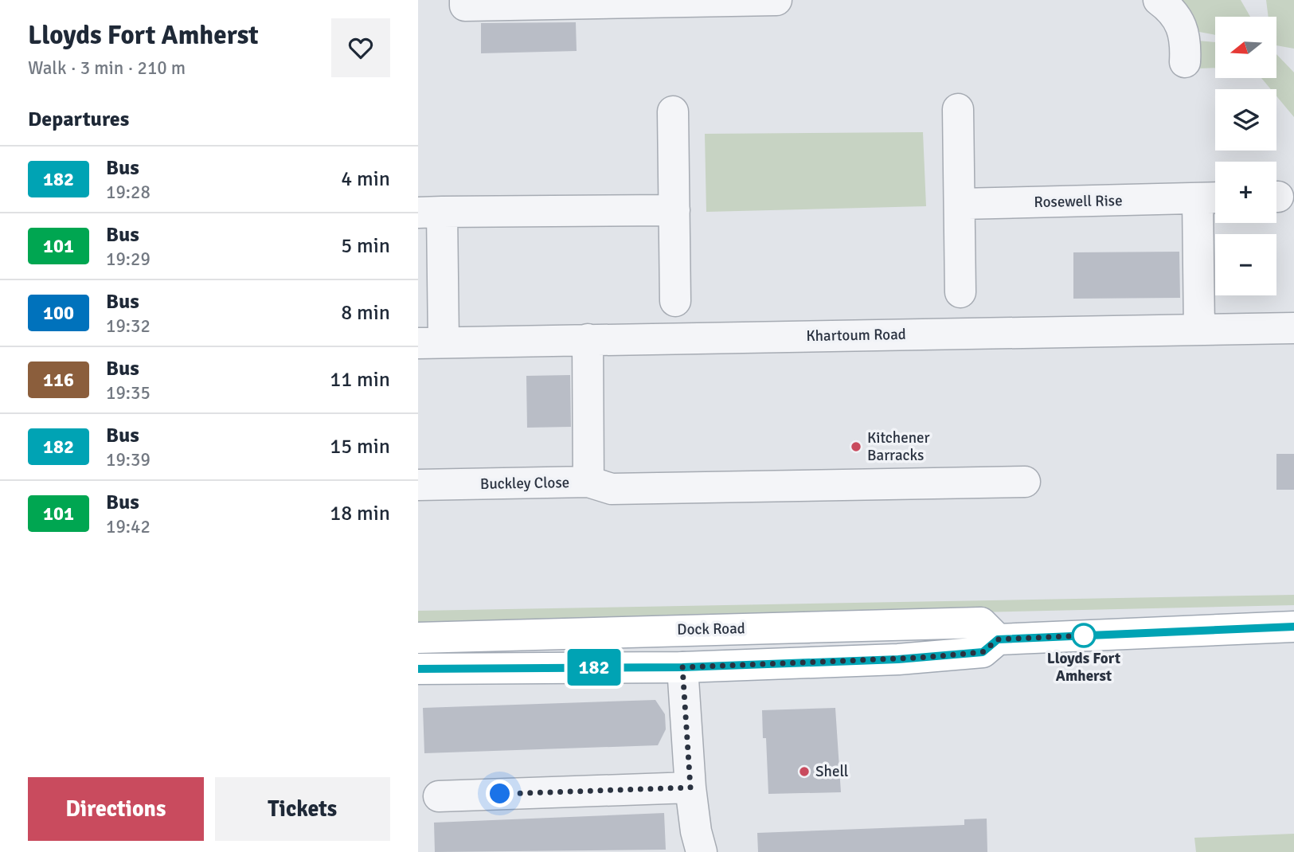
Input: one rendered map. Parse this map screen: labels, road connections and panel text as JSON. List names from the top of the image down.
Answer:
{
  "streets": {
    "main road": ["Dock Road"],
    "street": ["Rosewell Rise", "Khartoum Road", "Buckley Close"]
  },
  "crossings": [
    ["Rosewell Rise", "Khartoum Road"],
    ["Khartoum Road", "Buckley Close"]
  ],
  "places": ["Kitchener Barracks", "Lloyds Fort Amherst", "Shell"],
  "lines": ["bus line 182"],
  "north": "left",
  "page": {
    "heading": [
      ["Lloyds Fort Amherst", "Walk · 3 min · 210 m"],
      "Departures"
    ],
    "on_map": "182",
    "map_buttons": ["+", "−"],
    "list": [
      {
        "mark": "182",
        "name": "Bus",
        "note": "19:28",
        "value": "4 min"
      },
      {
        "mark": "101",
        "name": "Bus",
        "note": "19:29",
        "value": "5 min"
      },
      {
        "mark": "100",
        "name": "Bus",
        "note": "19:32",
        "value": "8 min"
      },
      {
        "mark": "116",
        "name": "Bus",
        "note": "19:35",
        "value": "11 min"
      },
      {
        "mark": "182",
        "name": "Bus",
        "note": "19:39",
        "value": "15 min"
      },
      {
        "mark": "101",
        "name": "Bus",
        "note": "19:42",
        "value": "18 min"
      }
    ],
    "buttons": ["Directions", "Tickets"]
  }
}
